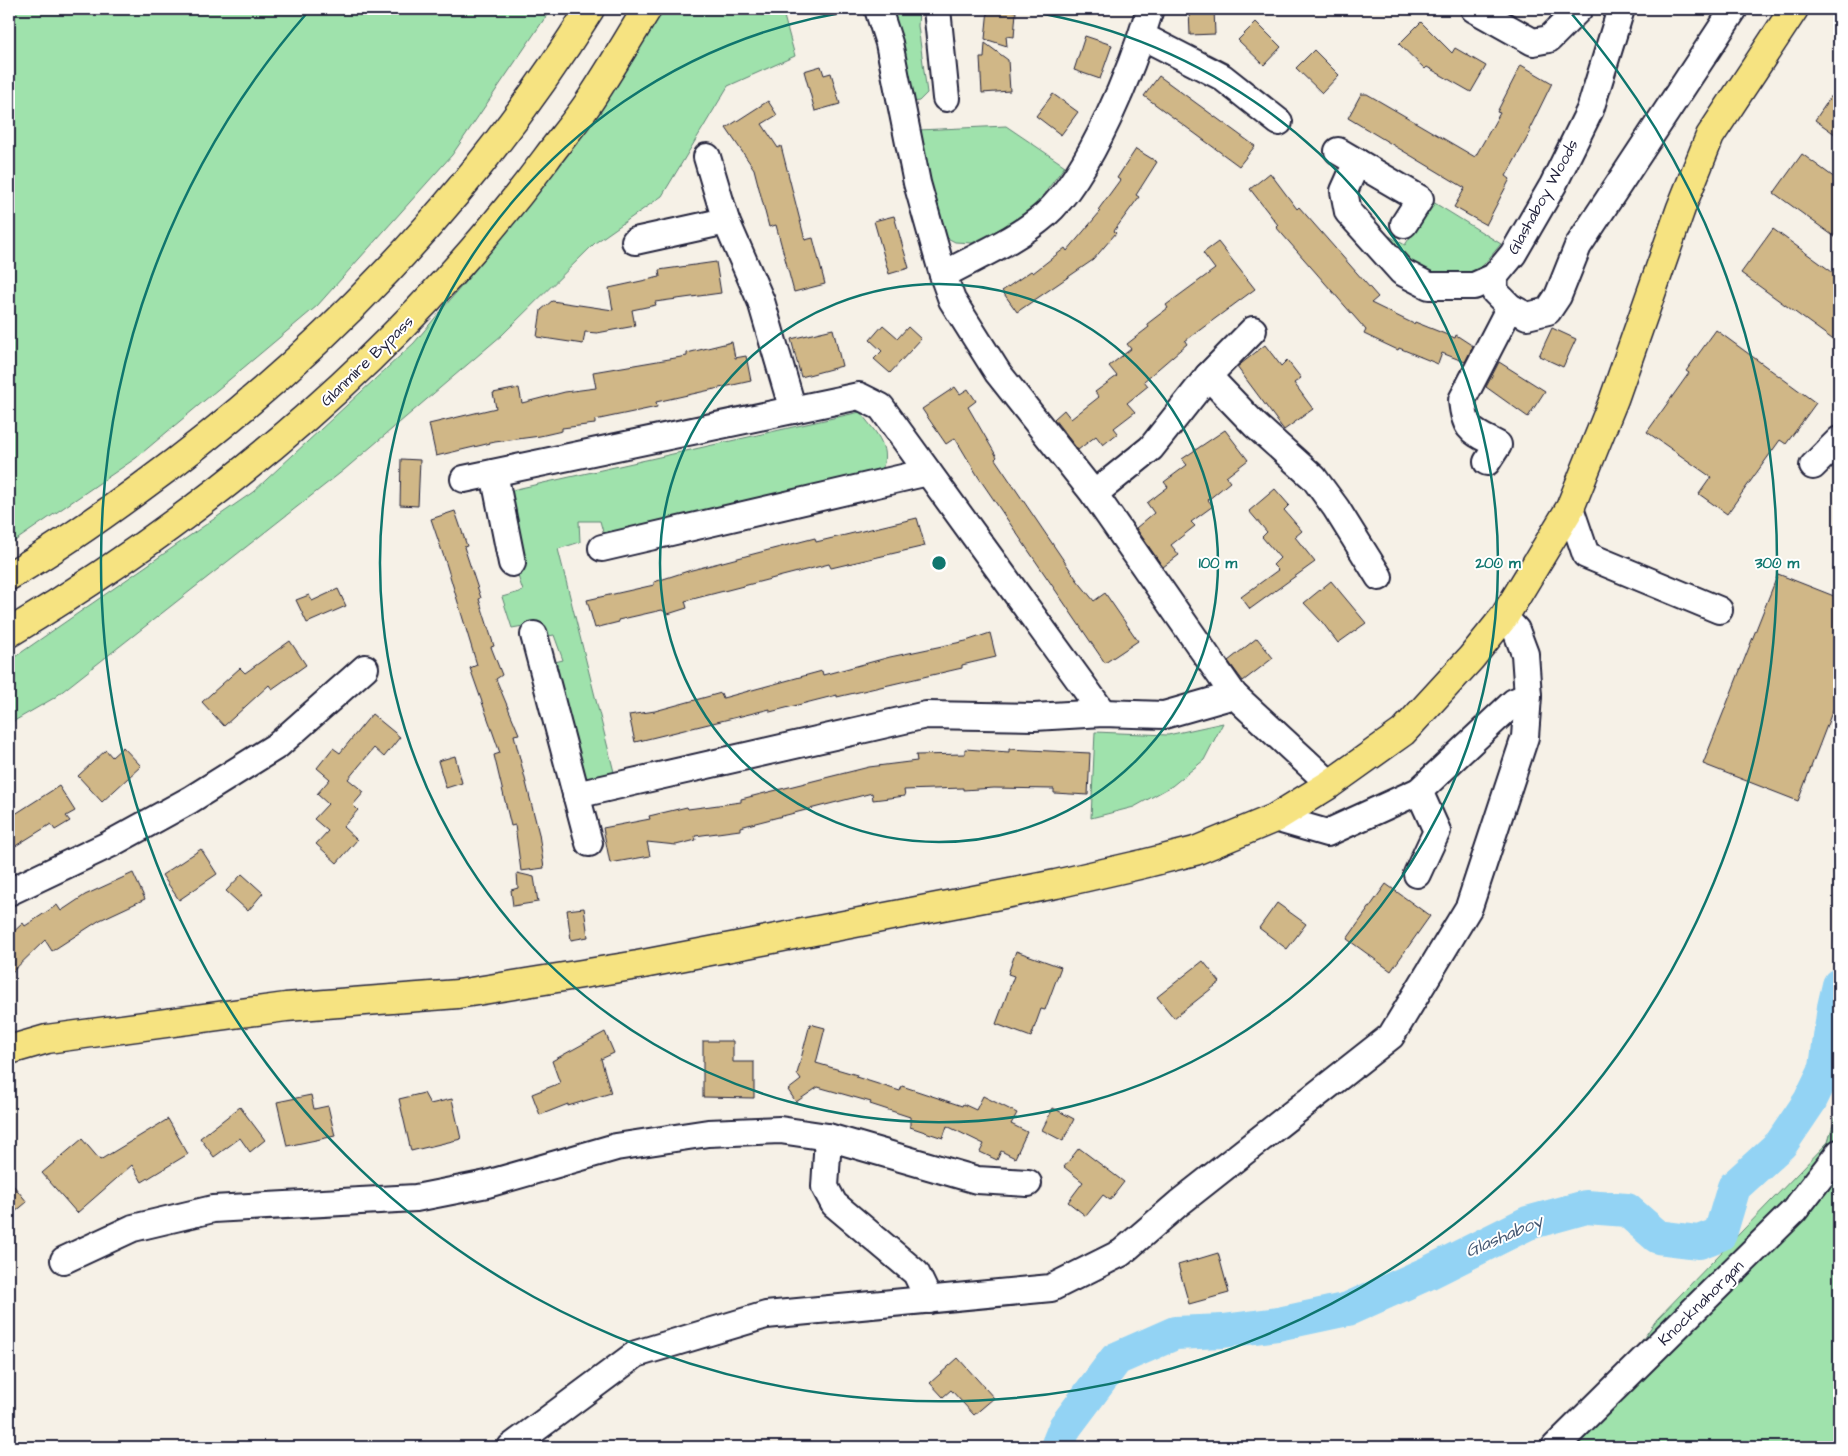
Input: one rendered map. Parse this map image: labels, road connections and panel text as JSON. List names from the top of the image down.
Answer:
{
  "streets": {
    "main road": ["Glanmire Bypass"],
    "street": ["Glashaboy Woods", "Knocknahorgan"]
  },
  "water": ["Glashaboy"],
  "rings": ["100 m", "200 m", "300 m"]
}
